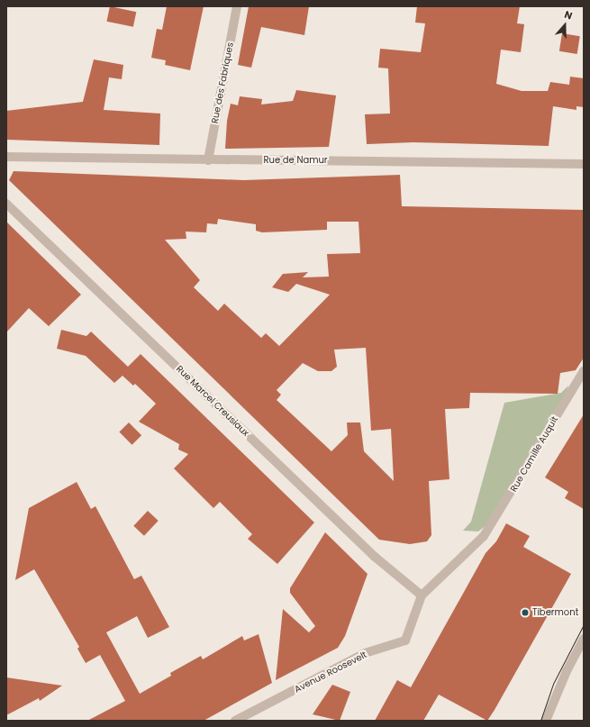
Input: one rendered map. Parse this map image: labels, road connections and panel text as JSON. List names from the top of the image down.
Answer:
{
  "streets": {
    "street": [
      "Rue des Fabriques",
      "Rue de Namur",
      "Rue Marcel Creusiaux",
      "Rue Camille Auquit",
      "Avenue Roosevelt"
    ]
  },
  "crossings": [
    ["Rue des Fabriques", "Rue de Namur"],
    ["Rue Marcel Creusiaux", "Rue Camille Auquit"],
    ["Rue Marcel Creusiaux", "Avenue Roosevelt"],
    ["Rue Camille Auquit", "Avenue Roosevelt"]
  ],
  "places": ["Tibermont"],
  "north": "top"
}
